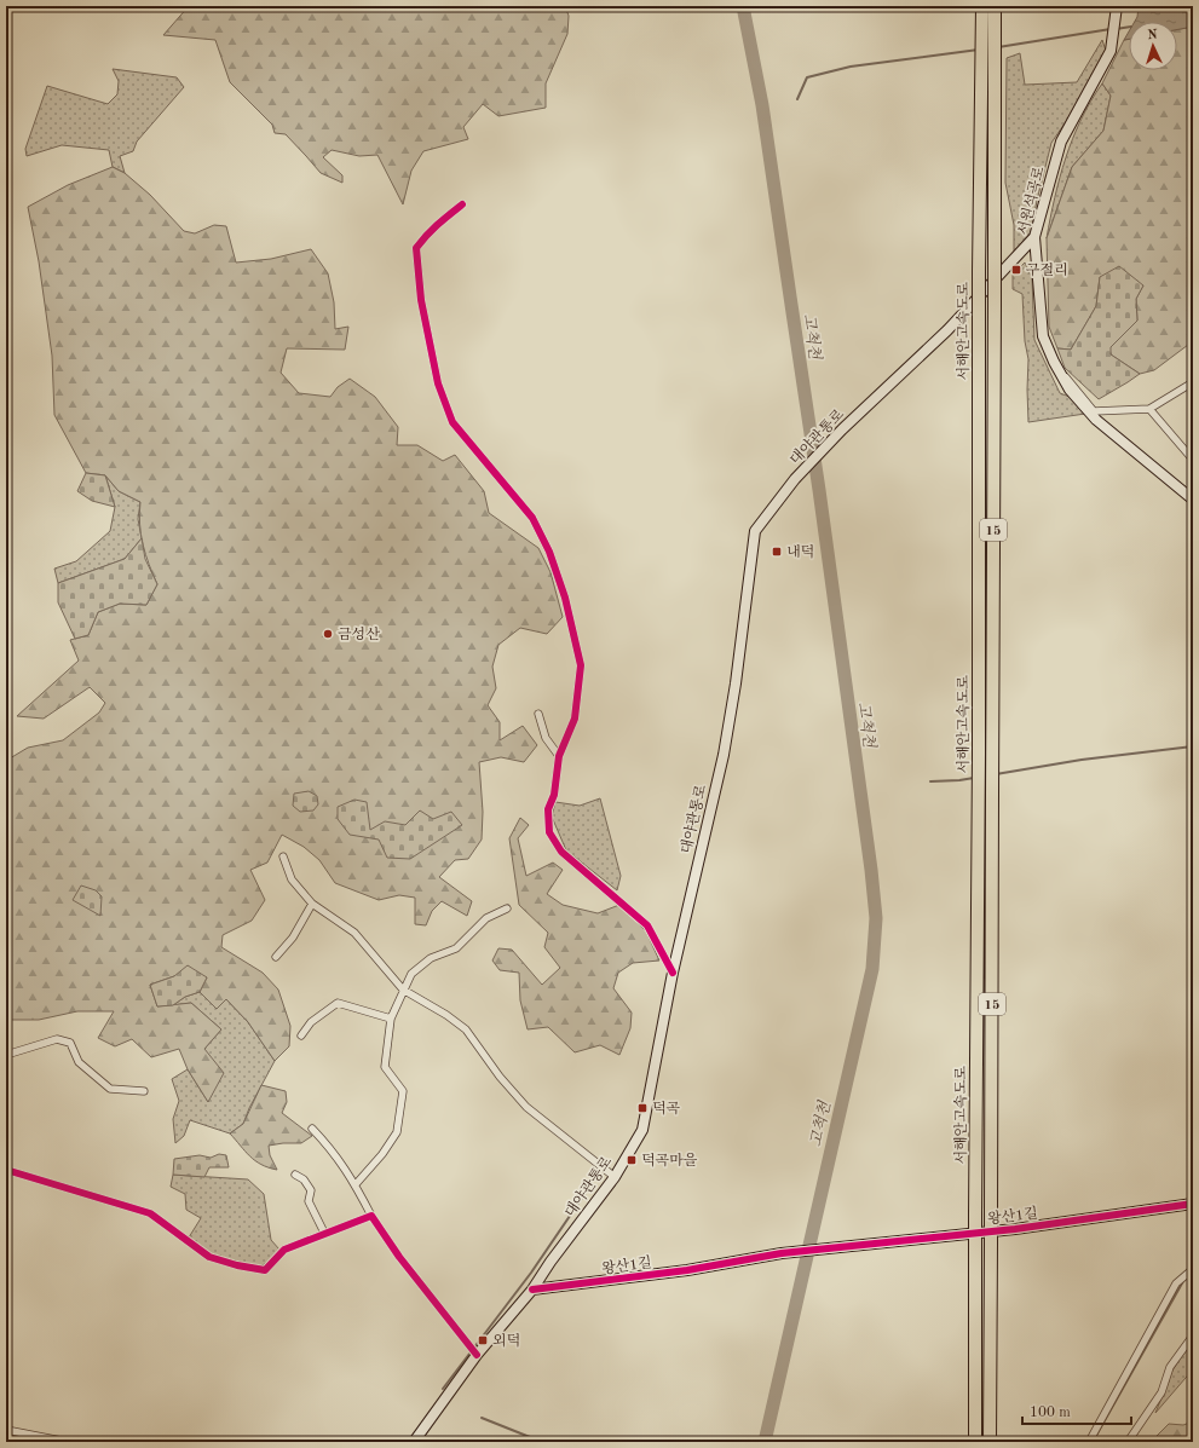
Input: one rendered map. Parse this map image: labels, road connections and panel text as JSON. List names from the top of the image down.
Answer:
{
  "streets": {
    "highway": ["서해안고속도로", "15"],
    "main road": ["서원석곡로", "대야관통로", "왕산1길"]
  },
  "crossings": [
    ["서원석곡로", "대야관통로"],
    ["대야관통로", "왕산1길"]
  ],
  "water": ["고척천"],
  "places": {
    "transit": [
      "구절리",
      "내덕",
      "덕곡",
      "덕곡마을",
      "외덕"
    ],
    "other": ["금성산"]
  },
  "scale_bar": "100 m",
  "north": "top"
}
